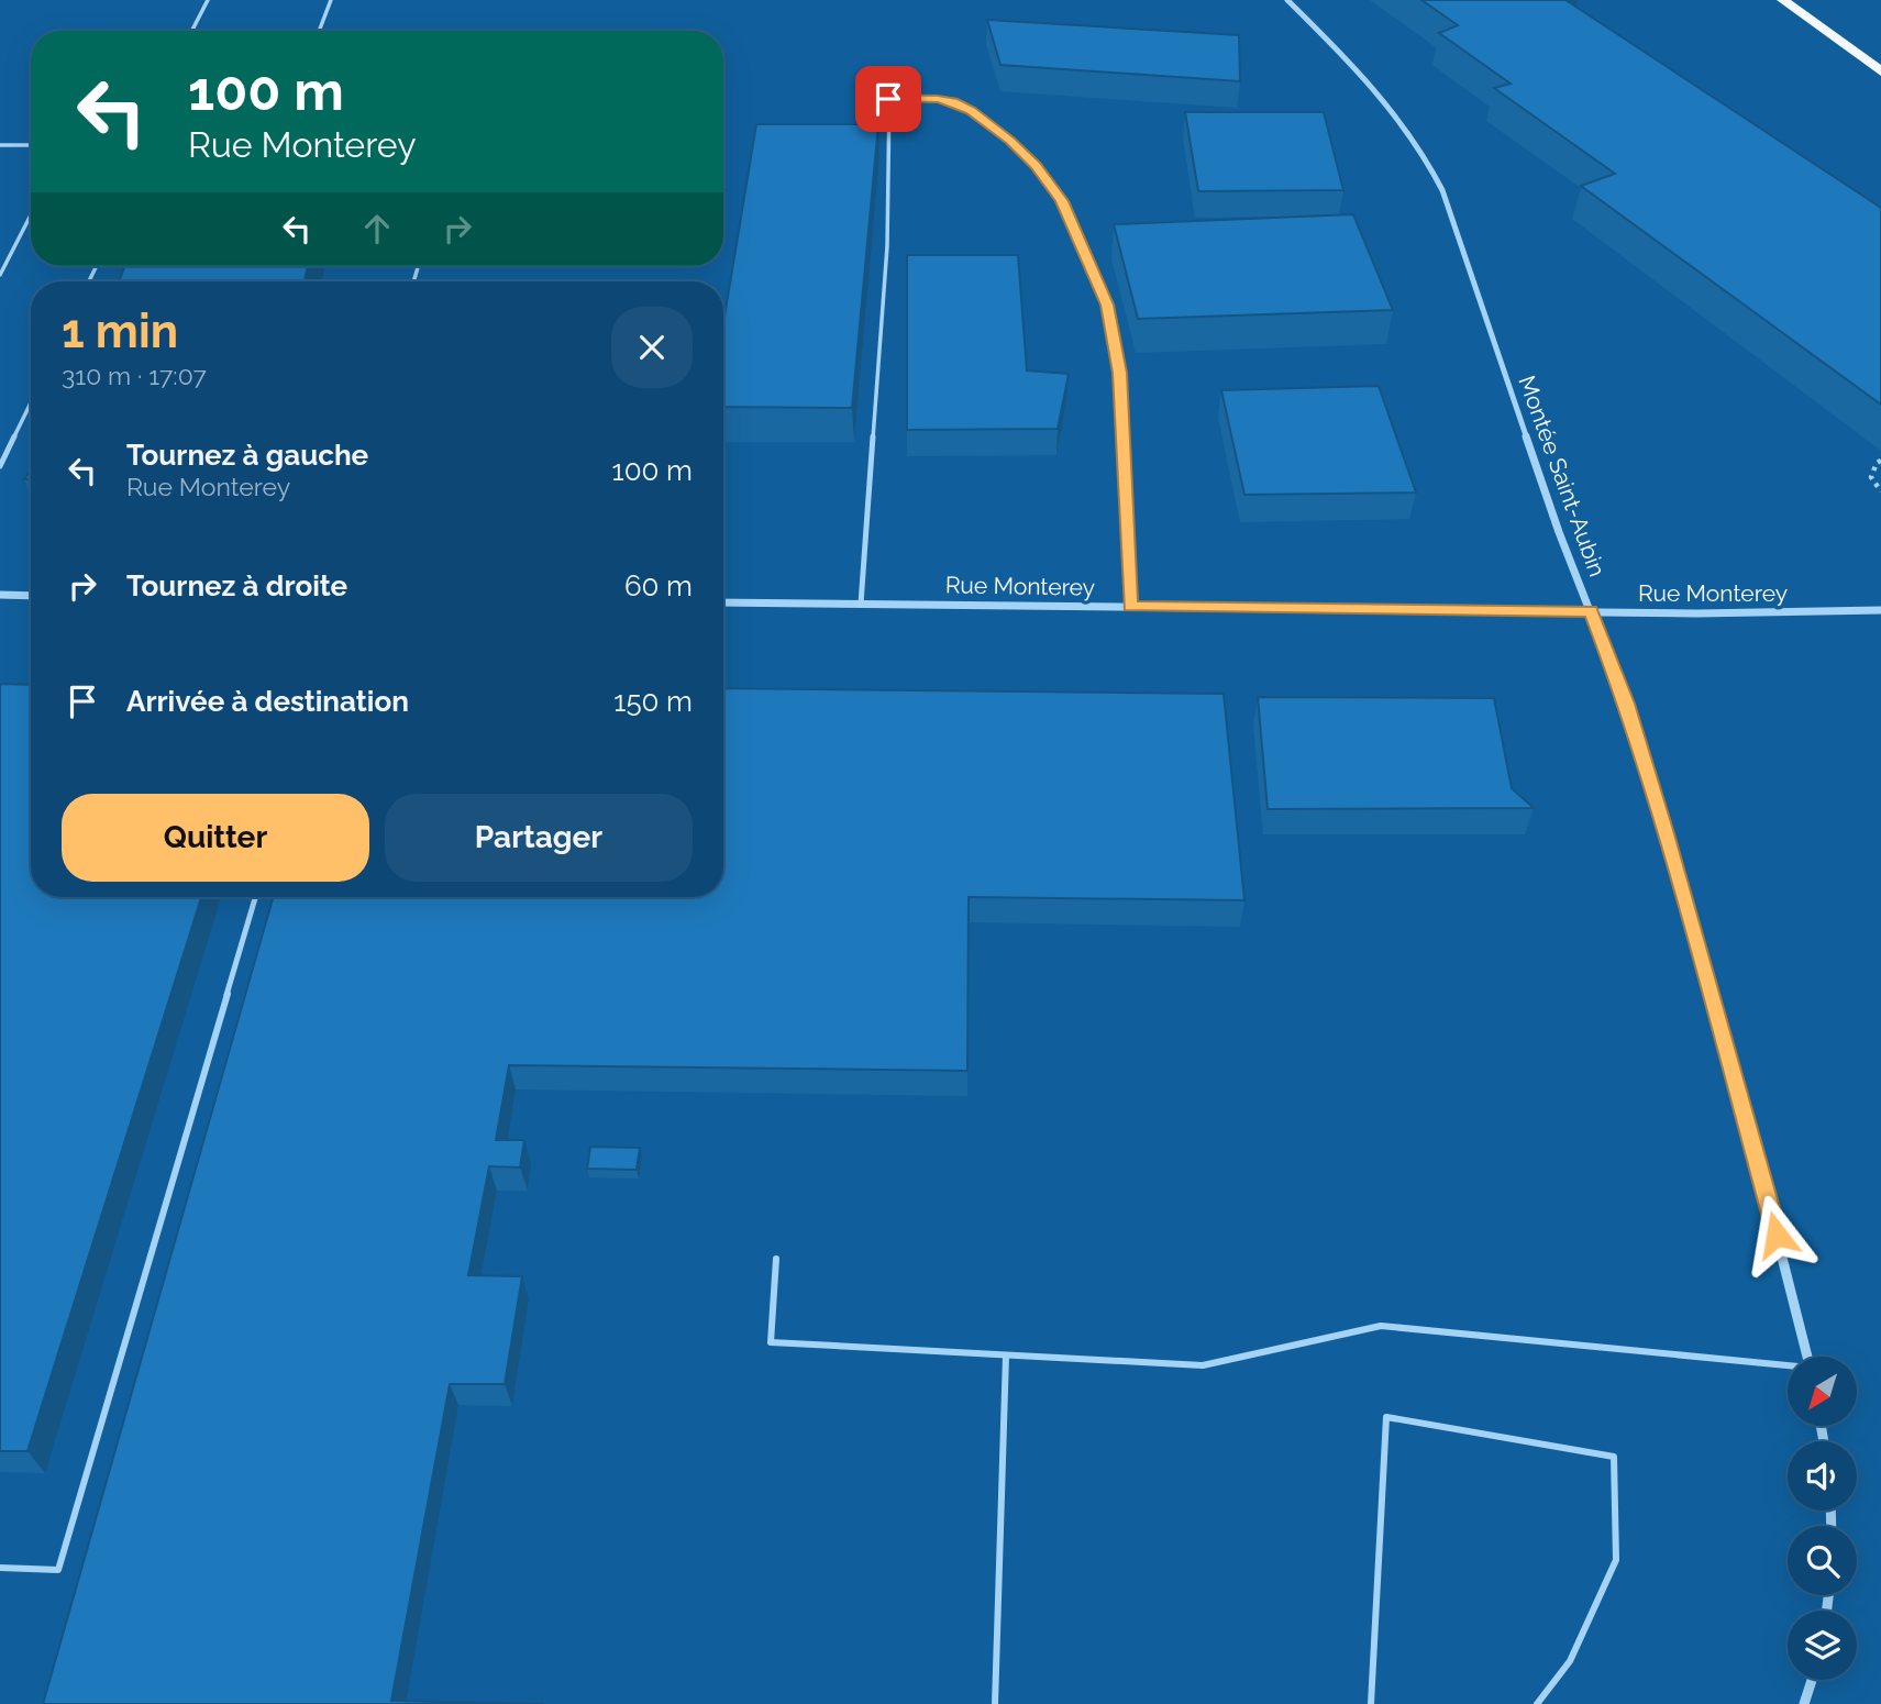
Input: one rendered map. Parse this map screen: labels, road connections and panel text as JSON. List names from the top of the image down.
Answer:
{
  "streets": {
    "street": ["Montée Saint-Aubin", "Rue Monterey"]
  },
  "crossings": [
    ["Montée Saint-Aubin", "Rue Monterey"]
  ],
  "north": "bottom left",
  "page": {
    "turn": ["100 m", "Rue Monterey"],
    "heading": ["1 min", "310 m · 17:07"],
    "list": [
      {
        "name": "Tournez à gauche",
        "note": "Rue Monterey",
        "value": "100 m"
      },
      {
        "name": "Tournez à droite",
        "value": "60 m"
      },
      {
        "name": "Arrivée à destination",
        "value": "150 m"
      }
    ],
    "buttons": ["Quitter", "Partager"]
  }
}
